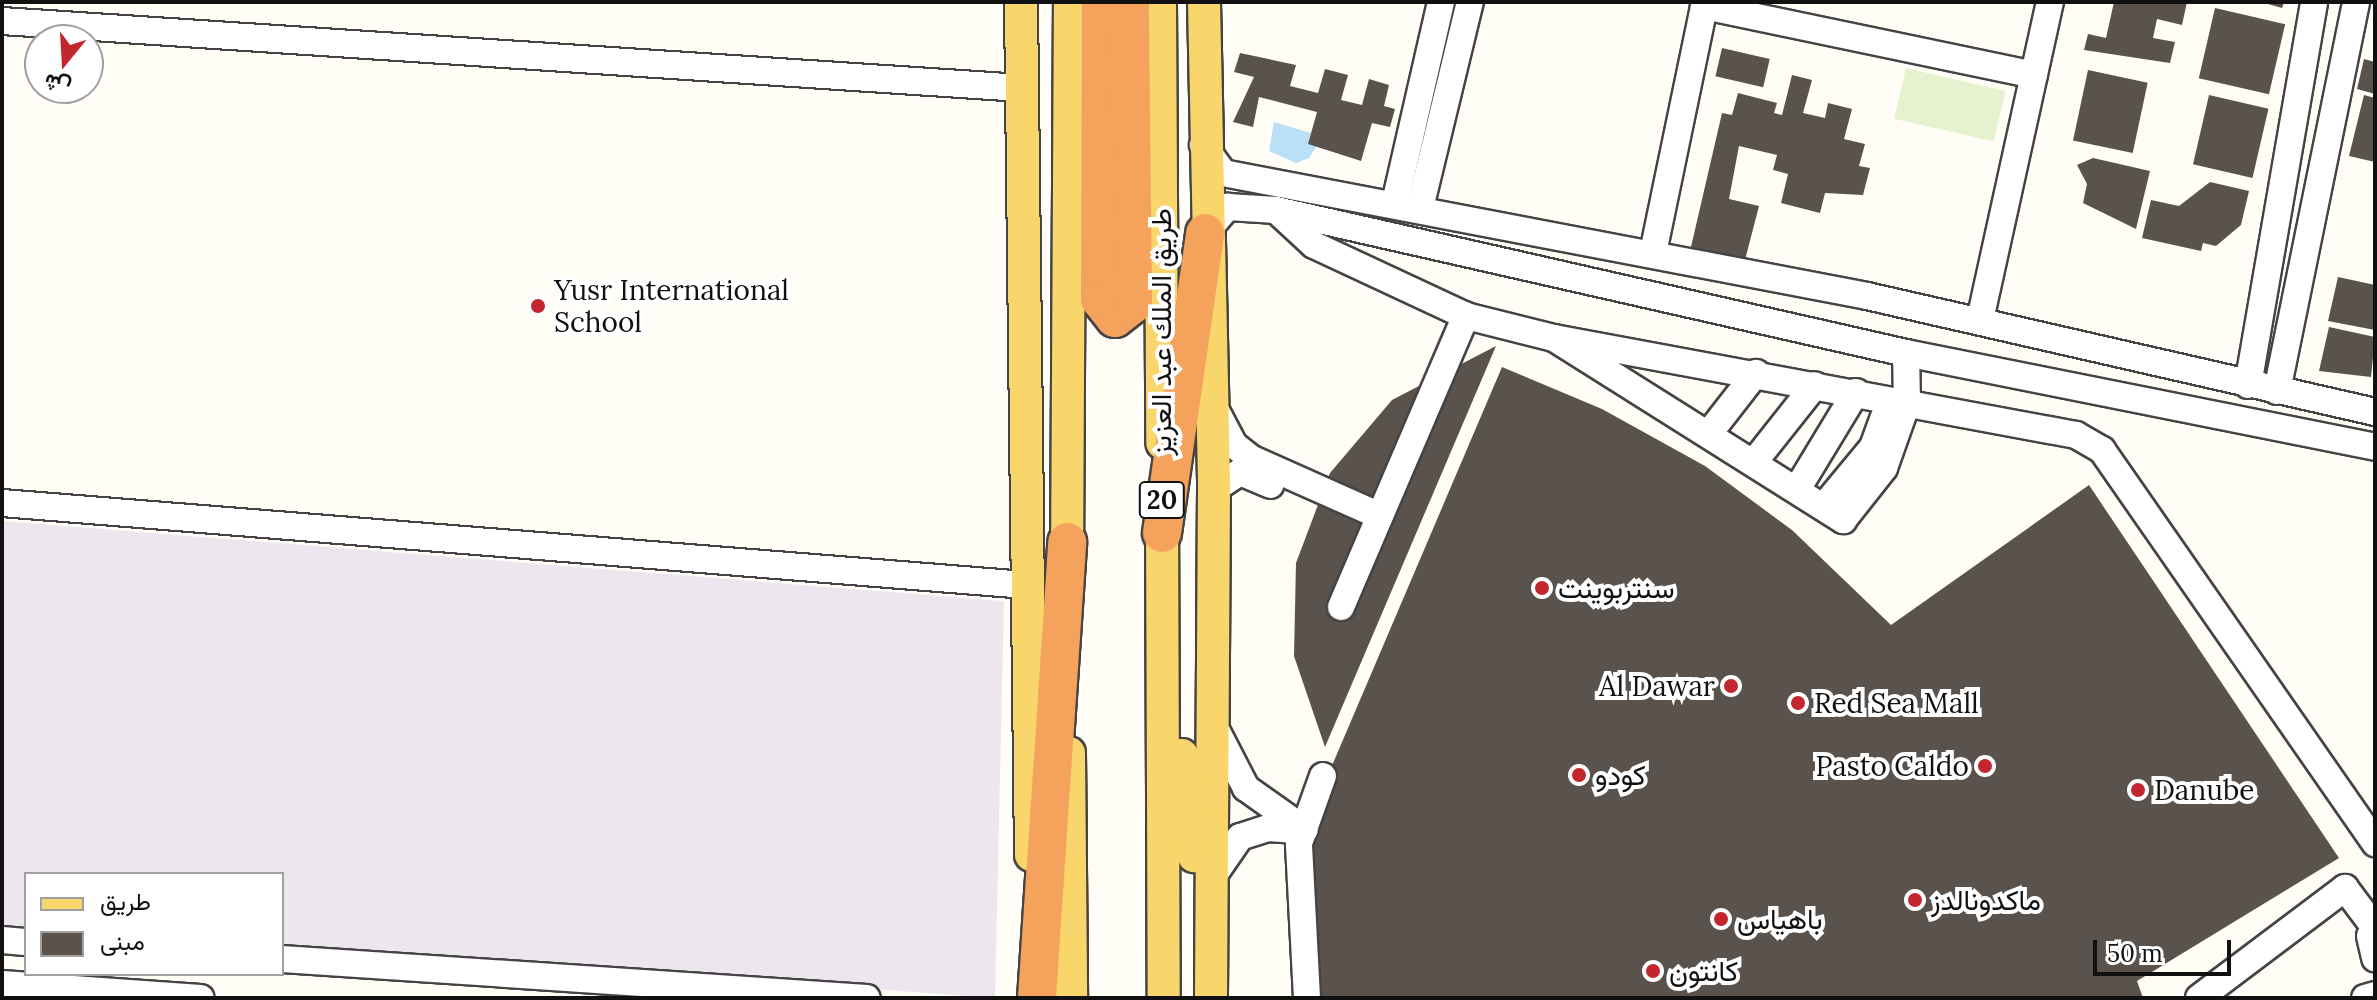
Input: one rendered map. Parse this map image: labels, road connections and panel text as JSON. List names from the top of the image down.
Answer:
{
  "streets": {
    "main road": ["طريق الملك عبد العزيز", "20"]
  },
  "places": [
    "Yusr International School",
    "سنتربوينت",
    "Al Dawar",
    "Red Sea Mall",
    "Pasto Caldo",
    "كودو",
    "Danube",
    "ماكدونالدز",
    "باهياس",
    "كانتون"
  ],
  "legend": ["طريق", "مبنى"],
  "scale_bar": "50 m",
  "north": "bottom"
}
